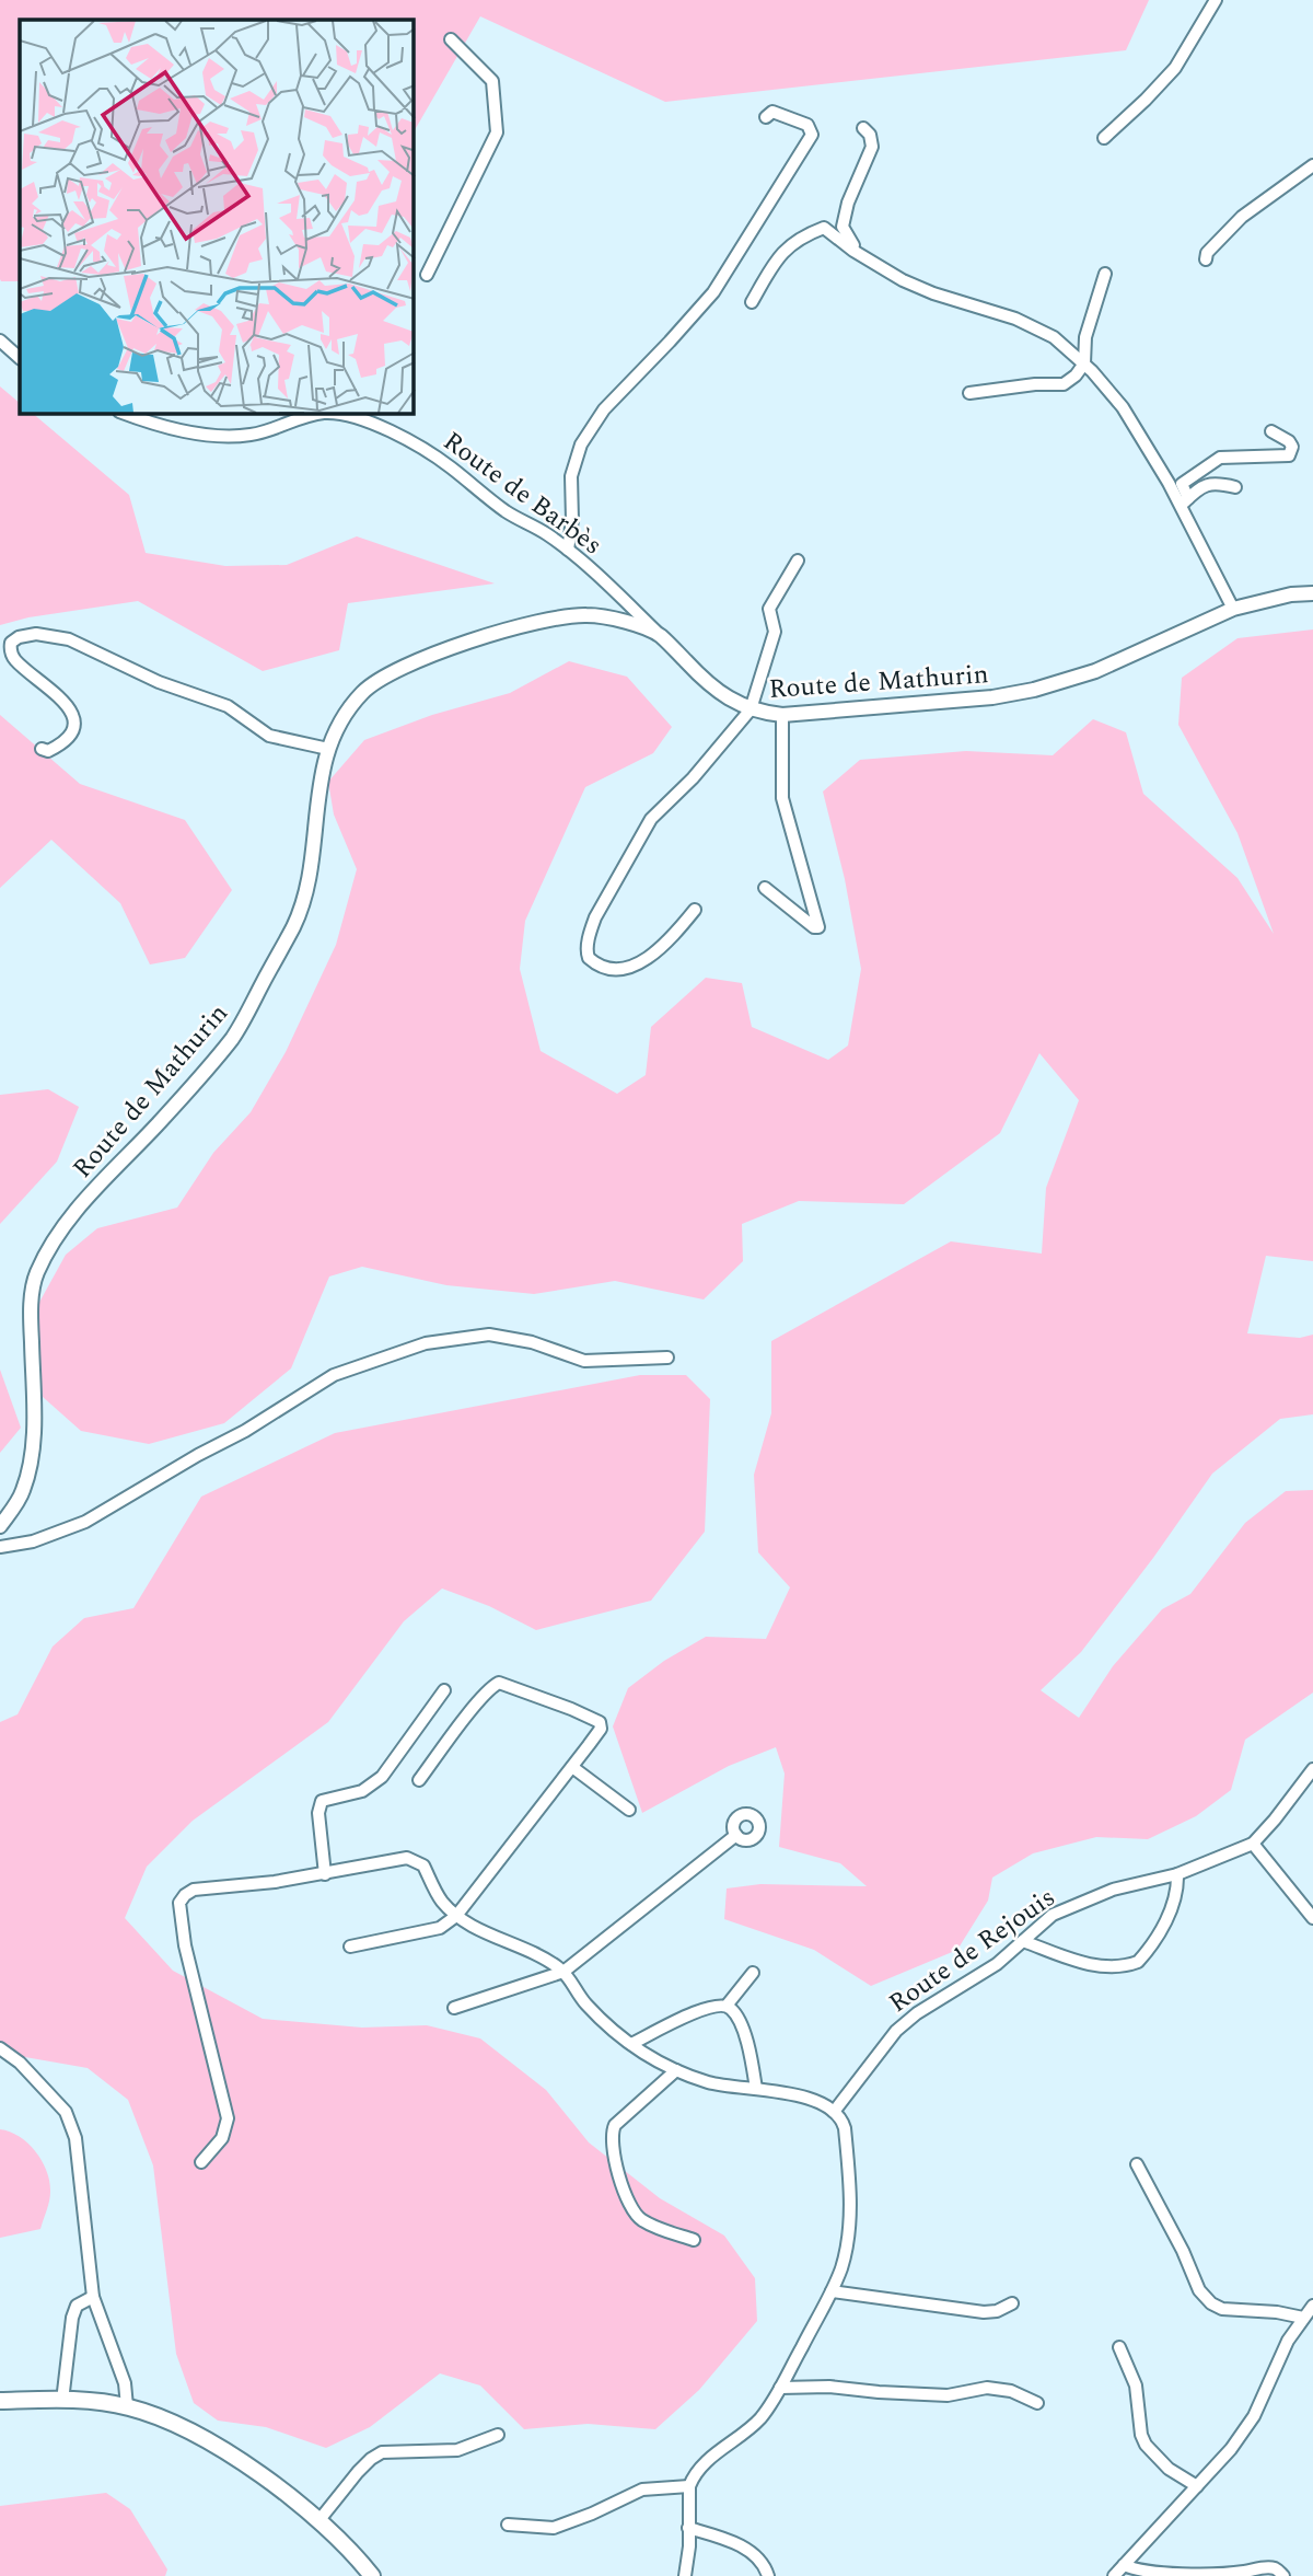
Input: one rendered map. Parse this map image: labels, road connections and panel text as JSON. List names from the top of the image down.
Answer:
{
  "streets": {
    "street": ["Route de Barbès", "Route de Mathurin", "Route de Rejouis"]
  },
  "crossings": [
    ["Route de Barbès", "Route de Mathurin"]
  ]
}
